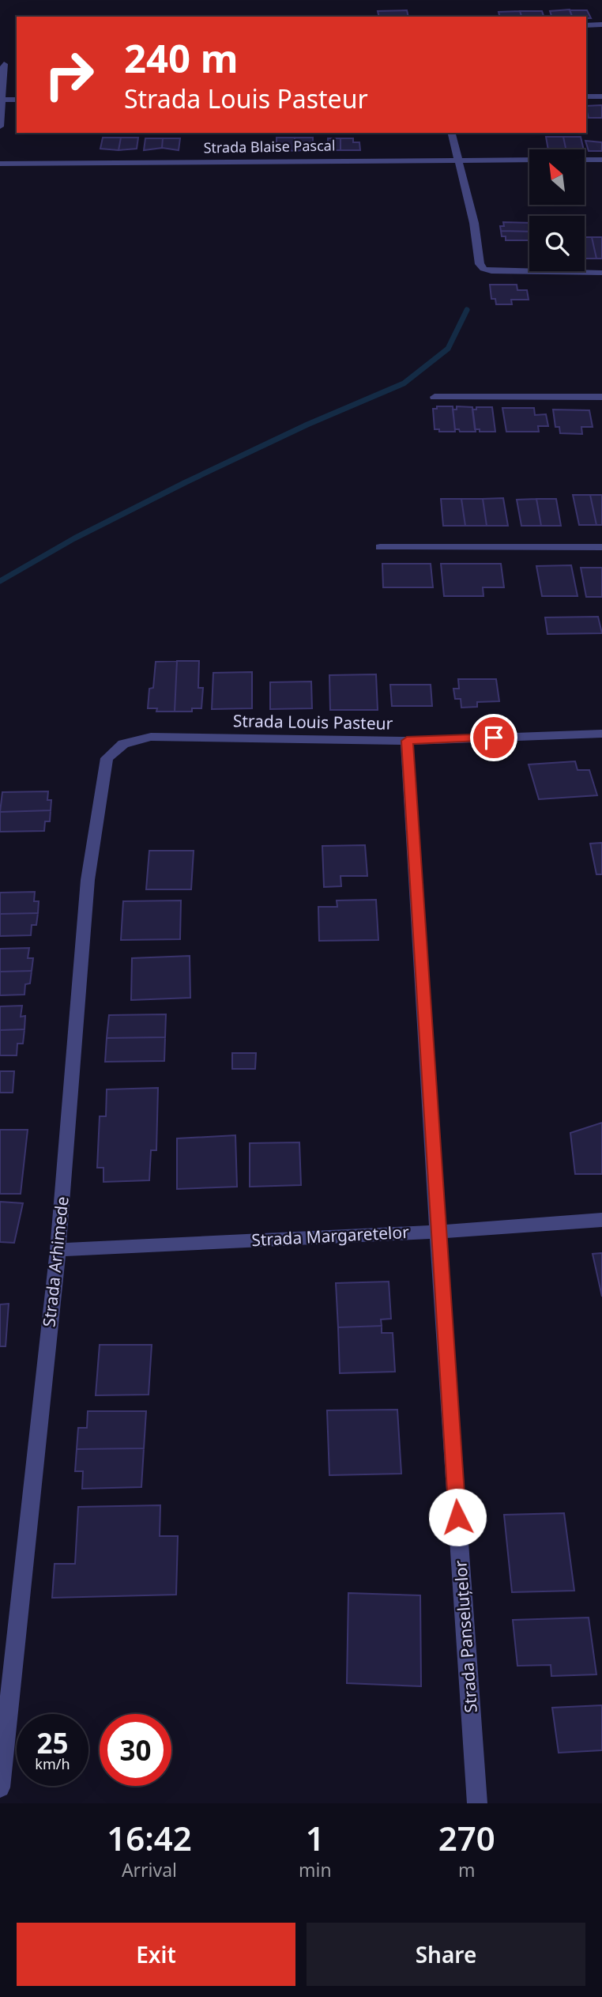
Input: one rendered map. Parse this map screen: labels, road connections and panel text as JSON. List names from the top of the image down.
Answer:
{
  "streets": {
    "street": [
      "Strada Blaise Pascal",
      "Strada Louis Pasteur",
      "Strada Margaretelor",
      "Strada Arhimede",
      "Strada Panseluțelor"
    ]
  },
  "crossings": [
    ["Strada Louis Pasteur", "Strada Arhimede"],
    ["Strada Louis Pasteur", "Strada Panseluțelor"],
    ["Strada Margaretelor", "Strada Arhimede"],
    ["Strada Margaretelor", "Strada Panseluțelor"]
  ],
  "north": "top left",
  "page": {
    "turn": ["240 m", "Strada Louis Pasteur"],
    "speed": "25 km/h",
    "limit": "30",
    "eta": [
      "16:42",
      "Arrival",
      "1",
      "min",
      "270",
      "m"
    ],
    "buttons": ["Exit", "Share"]
  }
}
